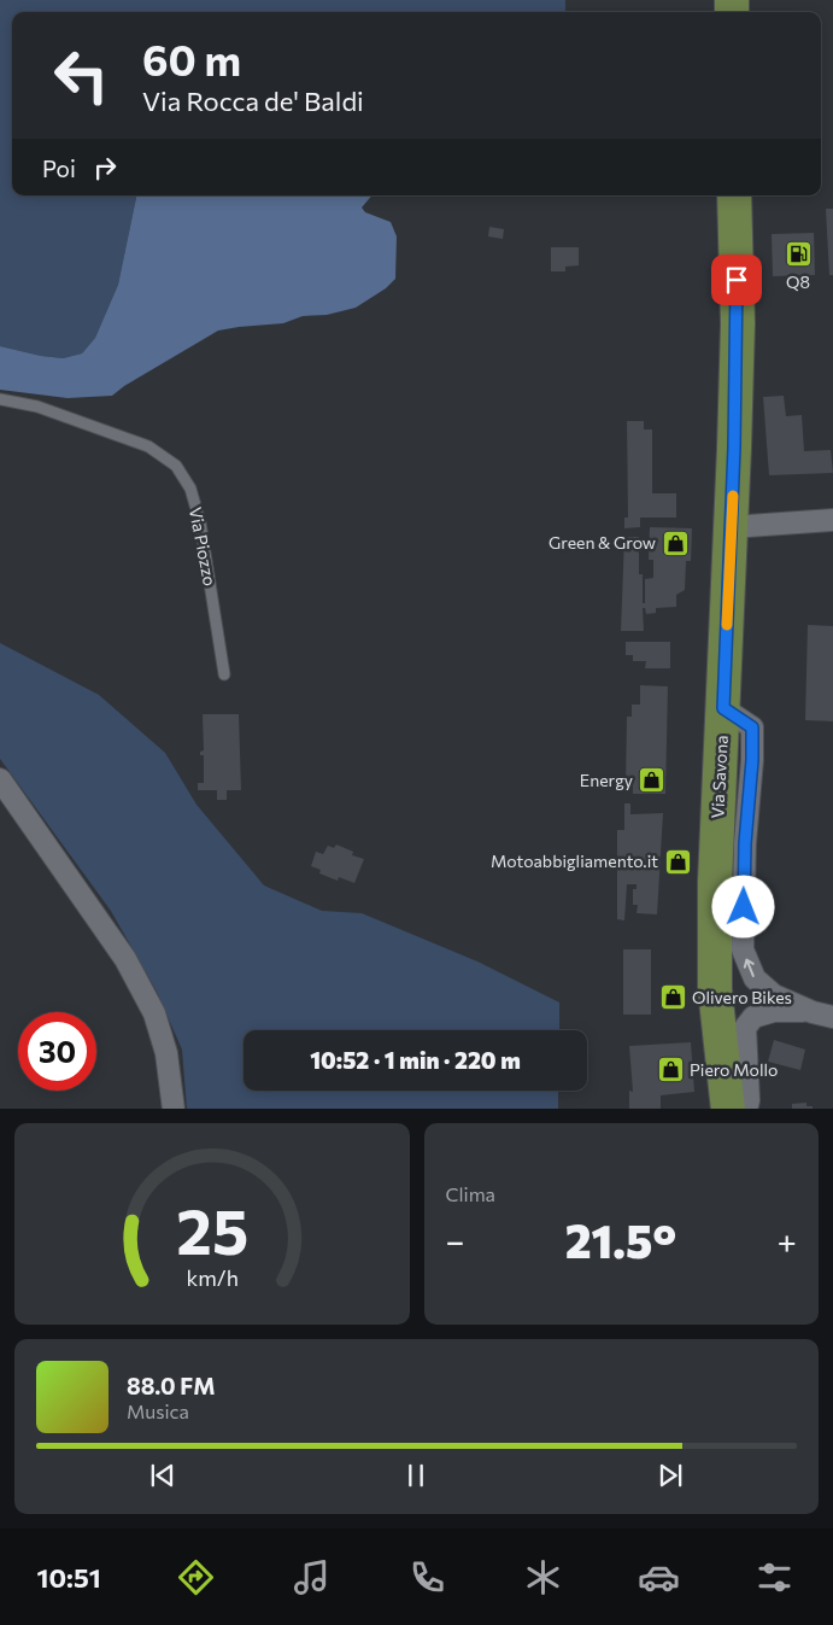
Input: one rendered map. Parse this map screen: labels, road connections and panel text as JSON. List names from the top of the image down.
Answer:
{
  "streets": {
    "main road": ["Via Savona"],
    "lane": ["Via Piozzo"]
  },
  "places": {
    "fuel station": ["Q8"],
    "shop": [
      "Green & Grow",
      "Energy",
      "Motoabbigliamento.it",
      "Olivero Bikes",
      "Piero Mollo"
    ]
  },
  "page": {
    "turn": ["60 m", "Via Rocca de' Baldi"],
    "then": "Poi",
    "limit": "30",
    "trip": "10:52 · 1 min · 220 m",
    "tile": "Clima",
    "heat": ["−", "21.5°", "+"],
    "song": ["88.0 FM", "Musica"],
    "tabs": "10:51",
    "gauge": ["25", "km/h"]
  }
}
